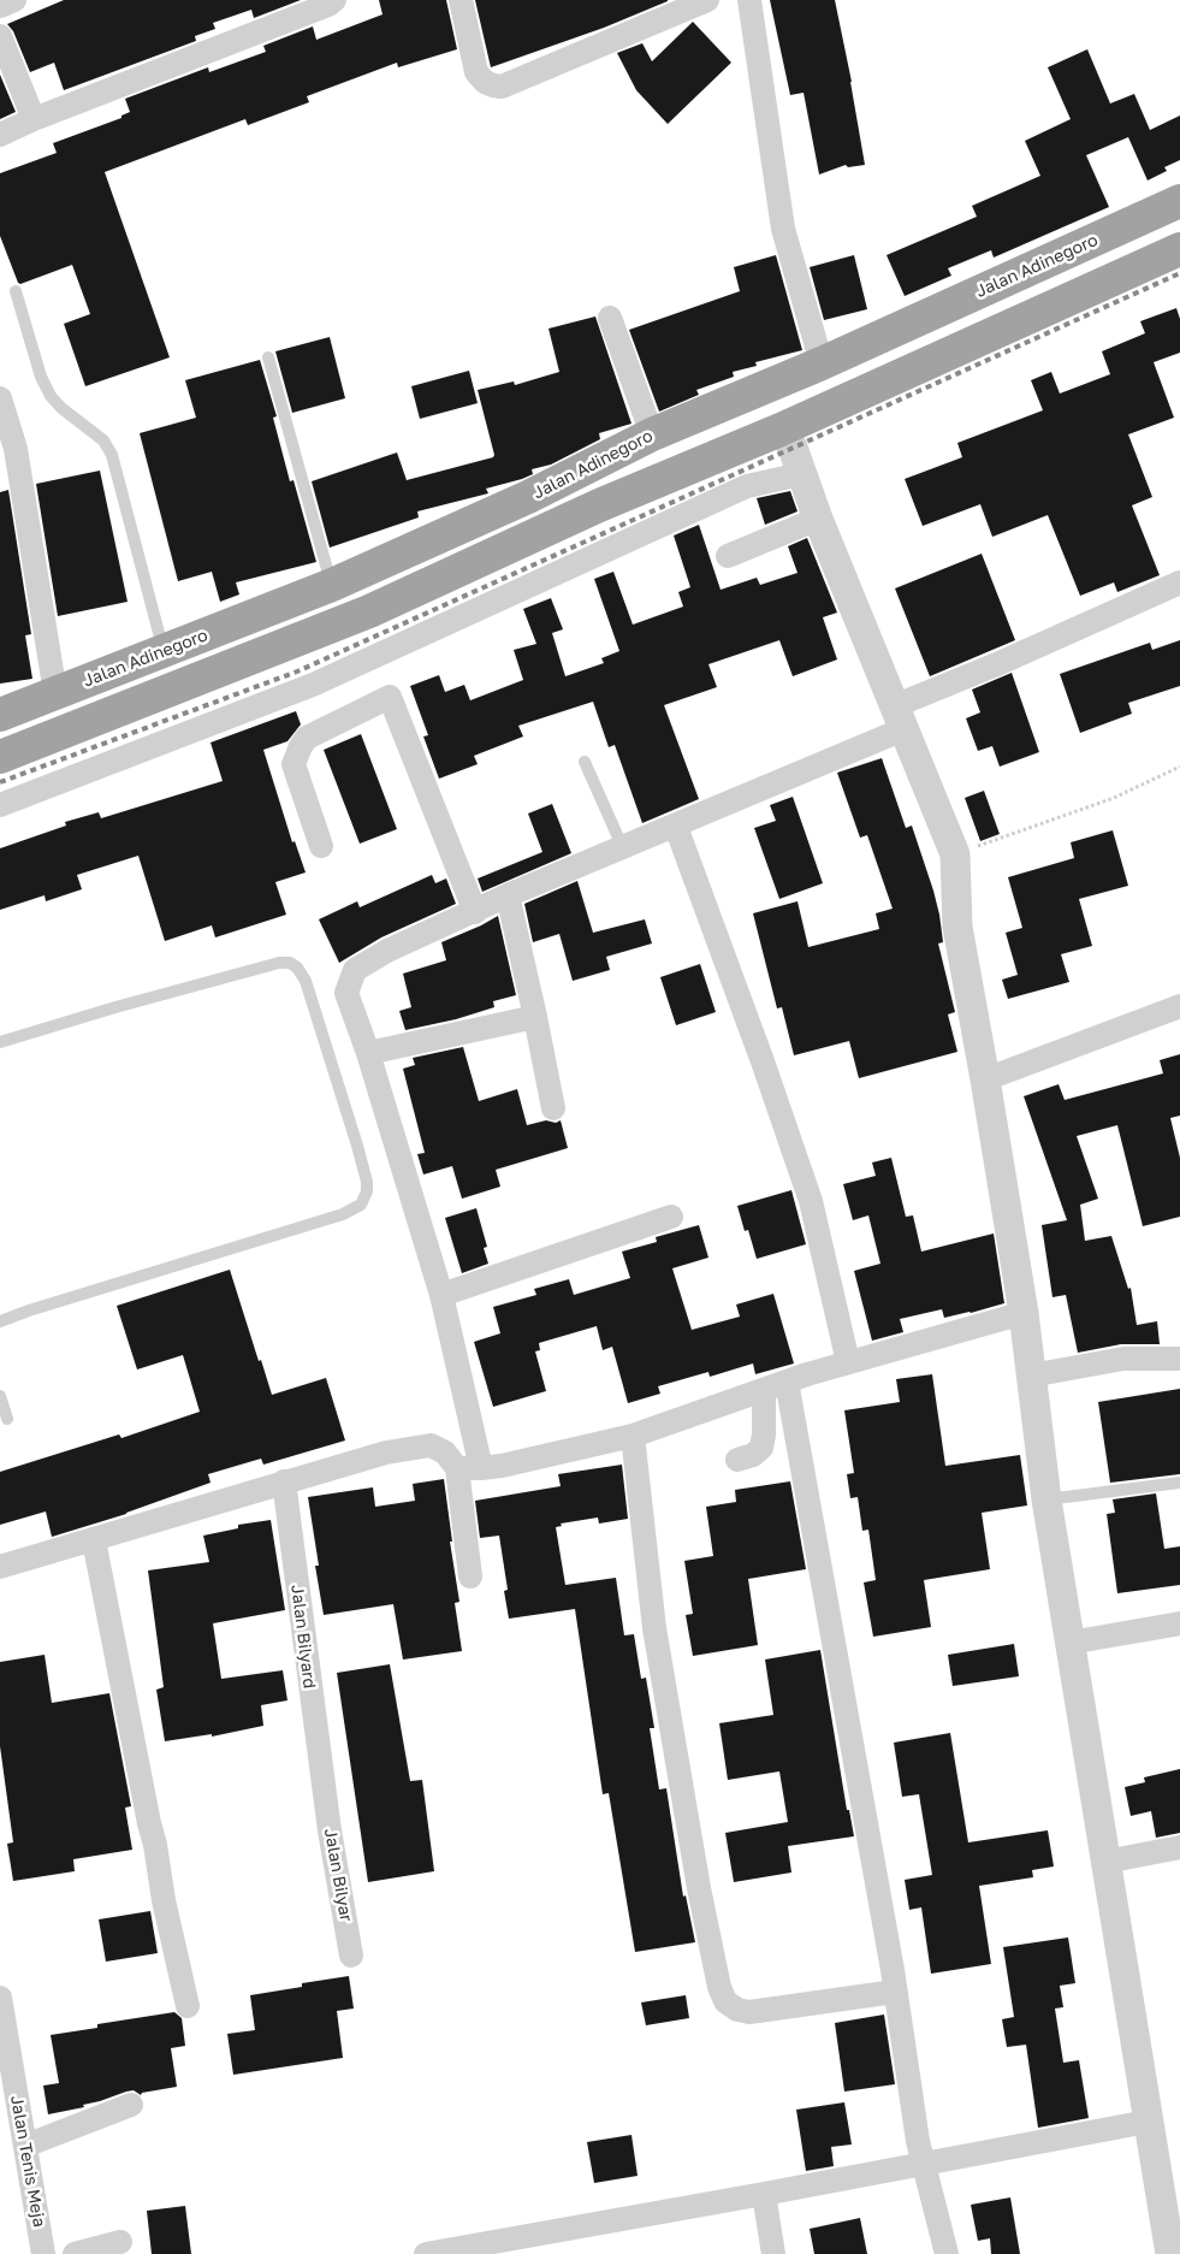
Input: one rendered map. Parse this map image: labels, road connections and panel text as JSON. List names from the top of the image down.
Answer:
{
  "streets": {
    "highway": ["Jalan Adinegoro"],
    "street": ["Jalan Bilyard", "Jalan Bilyar", "Jalan Tenis Meja"]
  },
  "crossings": [
    ["Jalan Bilyard", "Jalan Bilyar"]
  ]
}
